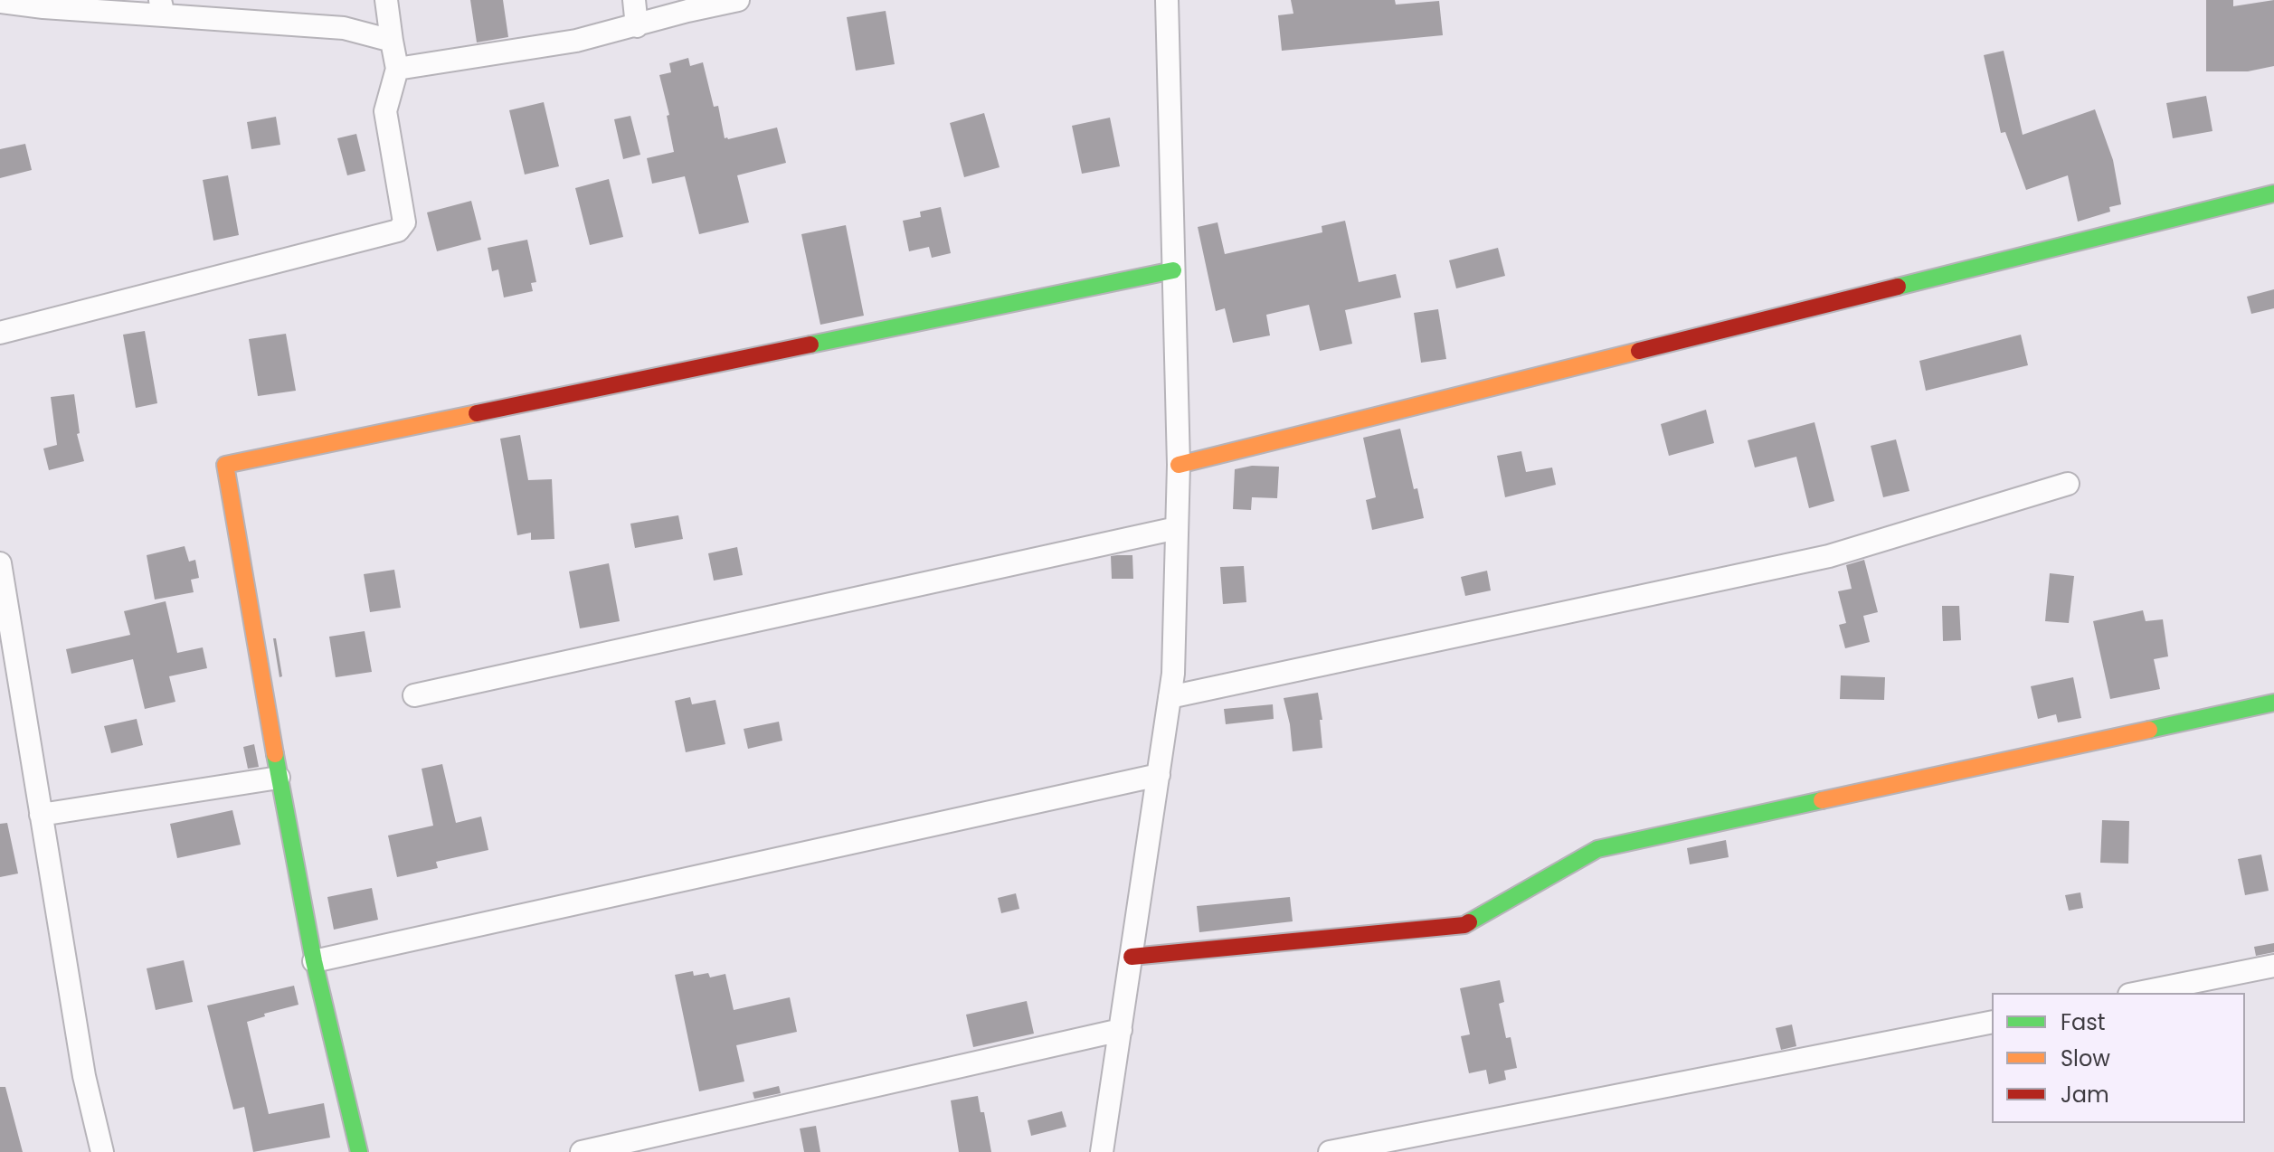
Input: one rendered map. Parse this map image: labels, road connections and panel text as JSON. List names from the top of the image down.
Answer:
{
  "legend": ["Fast", "Slow", "Jam"]
}
